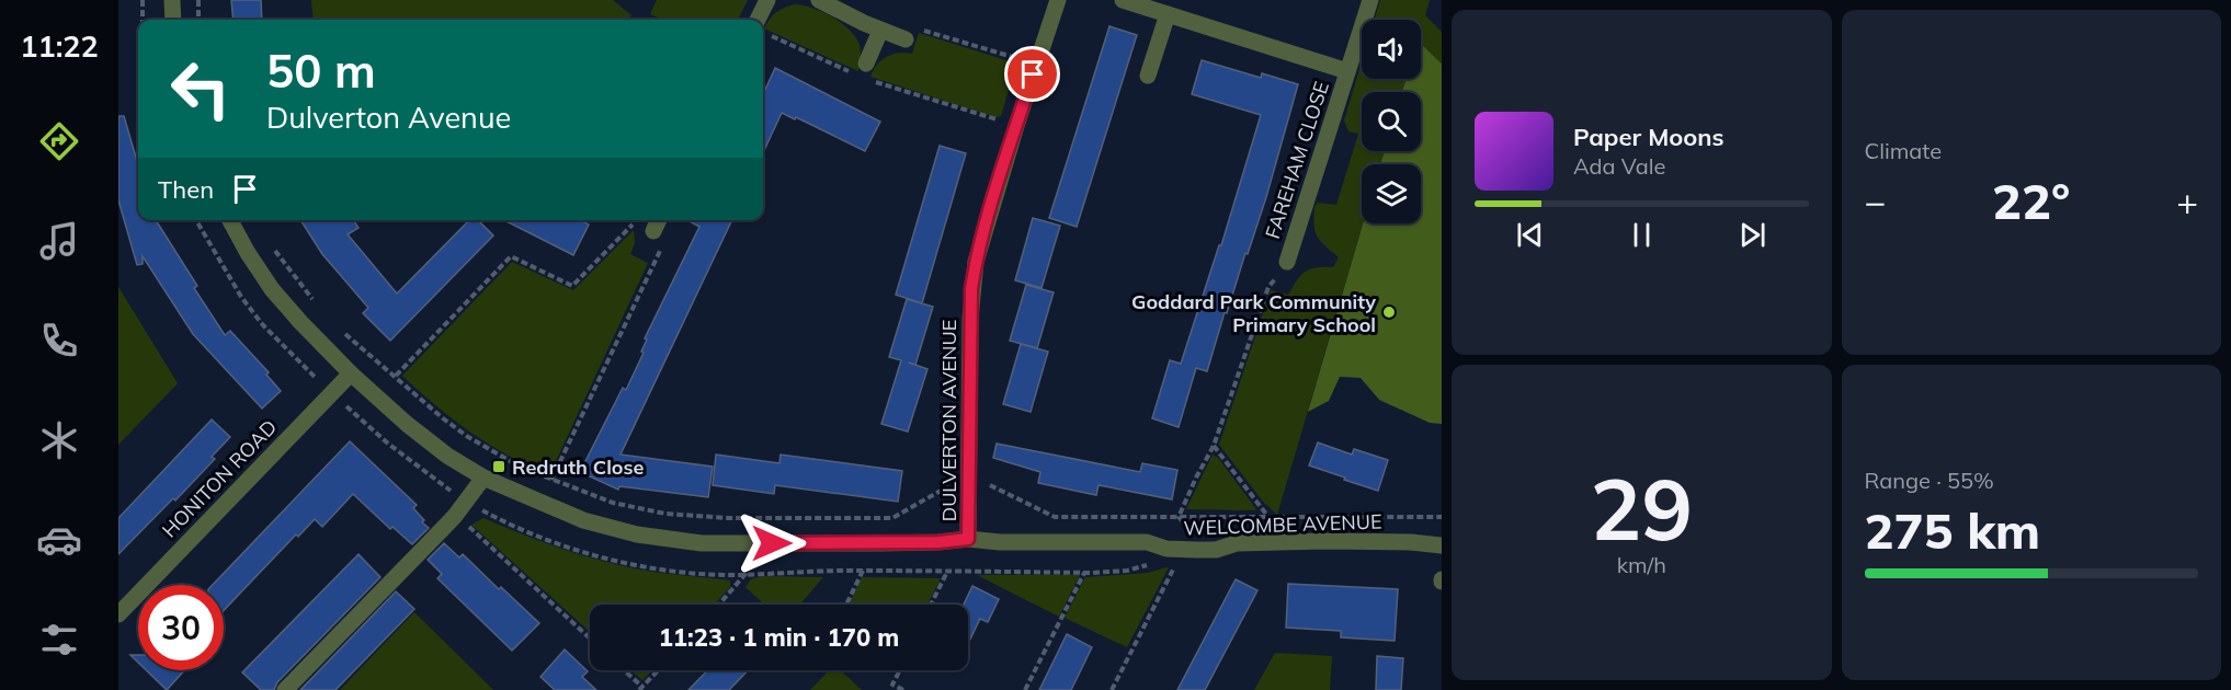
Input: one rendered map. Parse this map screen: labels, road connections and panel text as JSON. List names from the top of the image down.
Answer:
{
  "streets": {
    "street": [
      "FAREHAM CLOSE",
      "DULVERTON AVENUE",
      "HONITON ROAD",
      "WELCOMBE AVENUE"
    ]
  },
  "crossings": [
    ["DULVERTON AVENUE", "WELCOMBE AVENUE"],
    ["HONITON ROAD", "WELCOMBE AVENUE"]
  ],
  "places": {
    "other": ["Goddard Park Community Primary School"],
    "transit": ["Redruth Close"]
  },
  "page": {
    "tabs": "11:22",
    "tile": [
      "Climate",
      ["29", "km/h"],
      ["Range · 55%", "275 km"]
    ],
    "turn": ["50 m", "Dulverton Avenue"],
    "song": ["Paper Moons", "Ada Vale"],
    "then": "Then",
    "heat": ["−", "22°", "+"],
    "limit": "30",
    "trip": "11:23 · 1 min · 170 m"
  }
}
